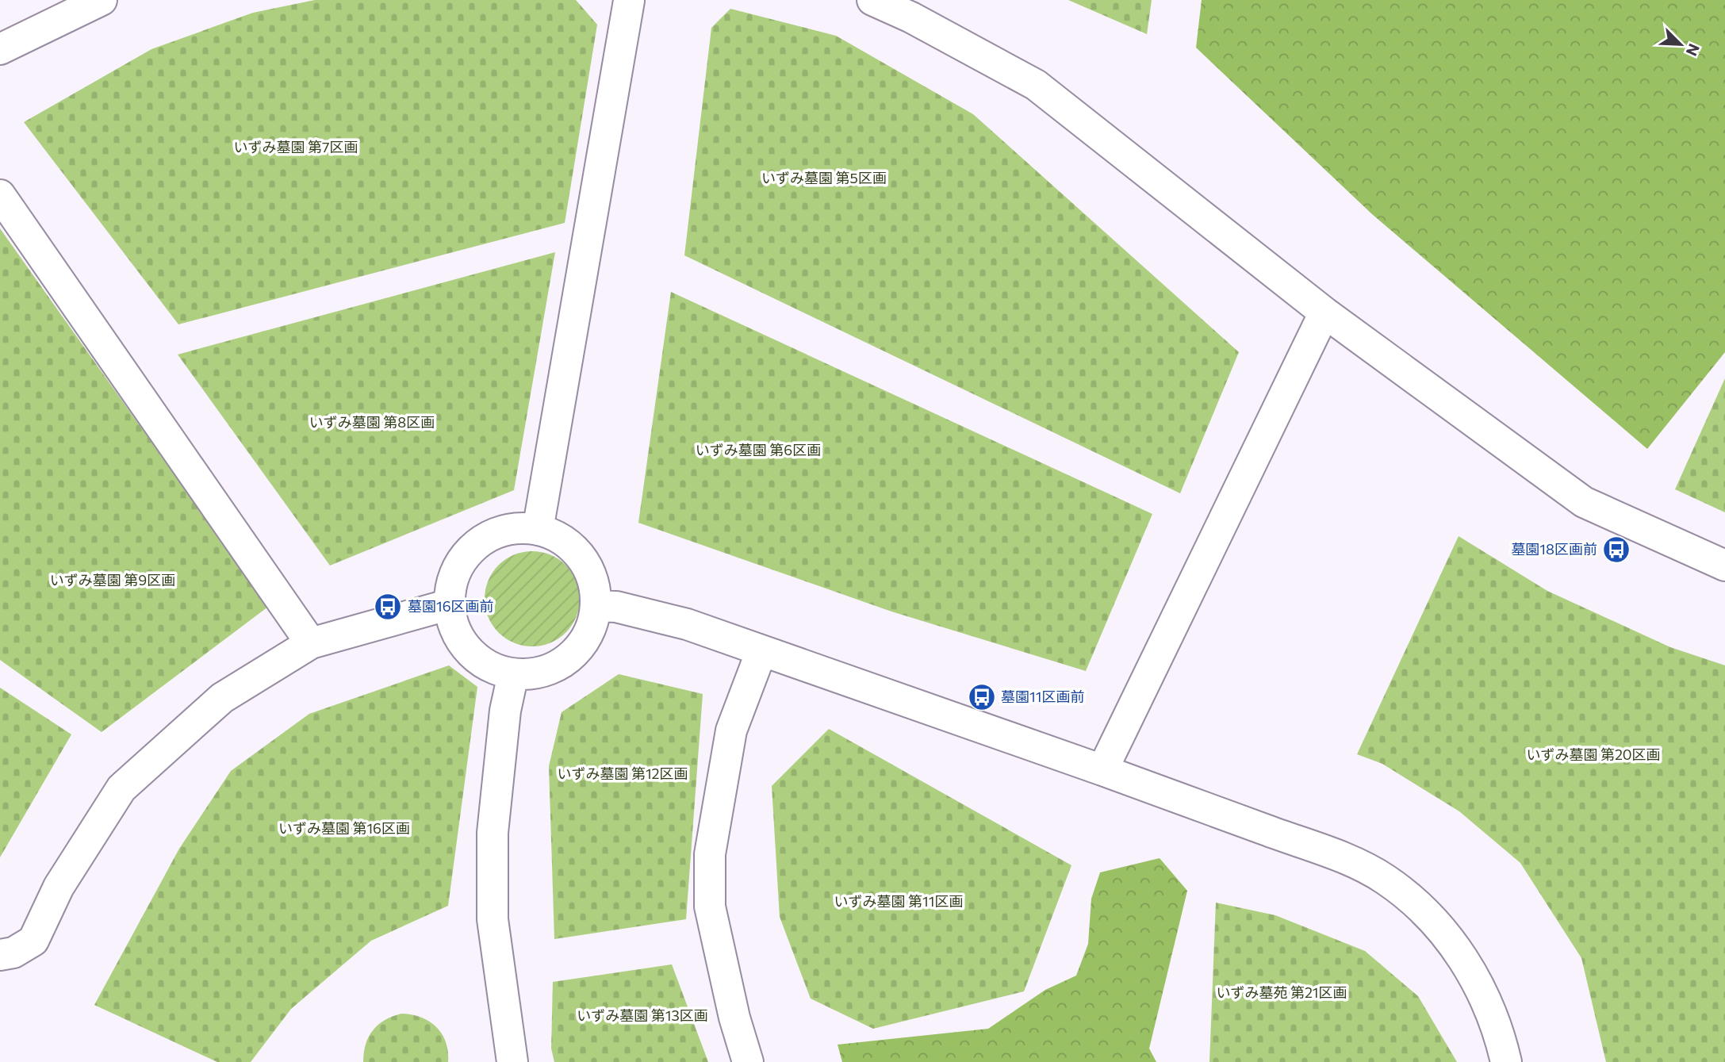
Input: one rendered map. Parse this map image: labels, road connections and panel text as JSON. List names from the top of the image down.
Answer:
{
  "parks": [
    "いずみ墓園 第7区画",
    "いずみ墓園 第5区画",
    "いずみ墓園 第8区画",
    "いずみ墓園 第6区画",
    "いずみ墓園 第9区画",
    "いずみ墓園 第20区画",
    "いずみ墓園 第12区画",
    "いずみ墓園 第16区画",
    "いずみ墓園 第11区画",
    "いずみ墓苑 第21区画",
    "いずみ墓園 第13区画"
  ],
  "places": {
    "bus stop": ["墓園18区画前", "墓園16区画前", "墓園11区画前"]
  },
  "north": "bottom right"
}
